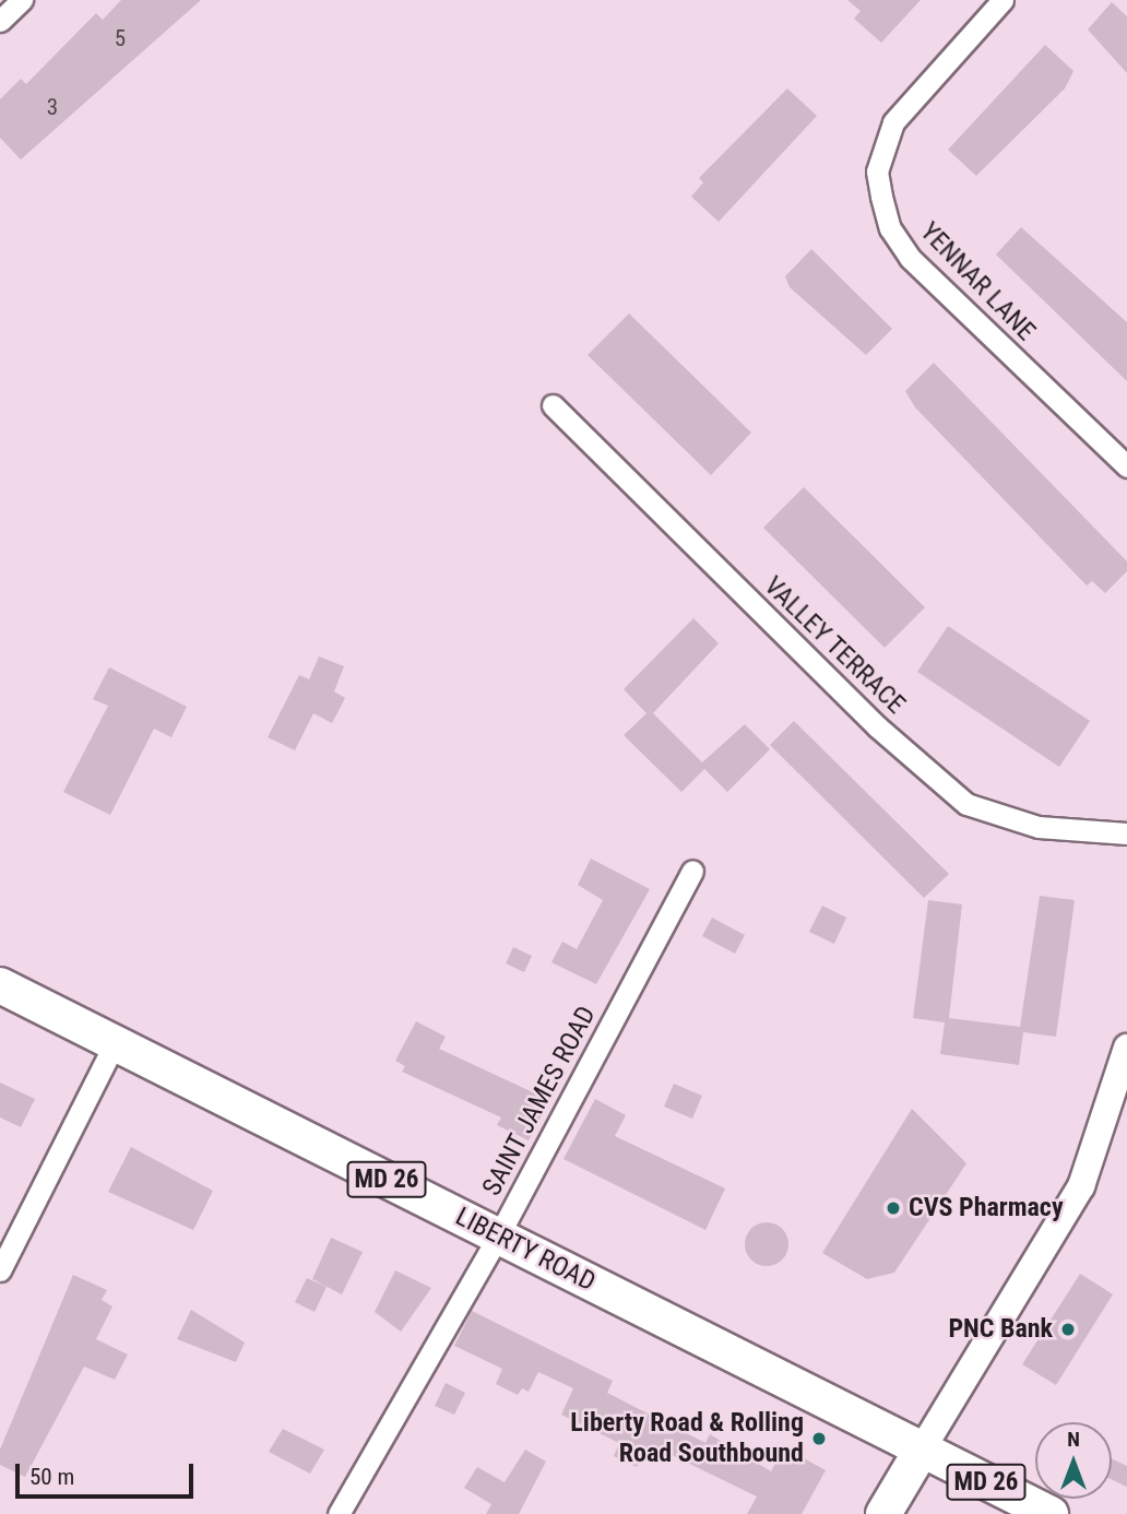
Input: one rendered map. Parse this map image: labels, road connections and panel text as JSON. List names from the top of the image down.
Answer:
{
  "streets": {
    "main road": ["MD 26", "LIBERTY ROAD"],
    "street": ["YENNAR LANE", "VALLEY TERRACE", "SAINT JAMES ROAD"]
  },
  "crossings": [
    ["SAINT JAMES ROAD", "LIBERTY ROAD"]
  ],
  "places": ["CVS Pharmacy", "PNC Bank", "Liberty Road & Rolling Road Southbound"],
  "house_numbers": ["5", "3"],
  "scale_bar": "50 m",
  "north": "top"
}
